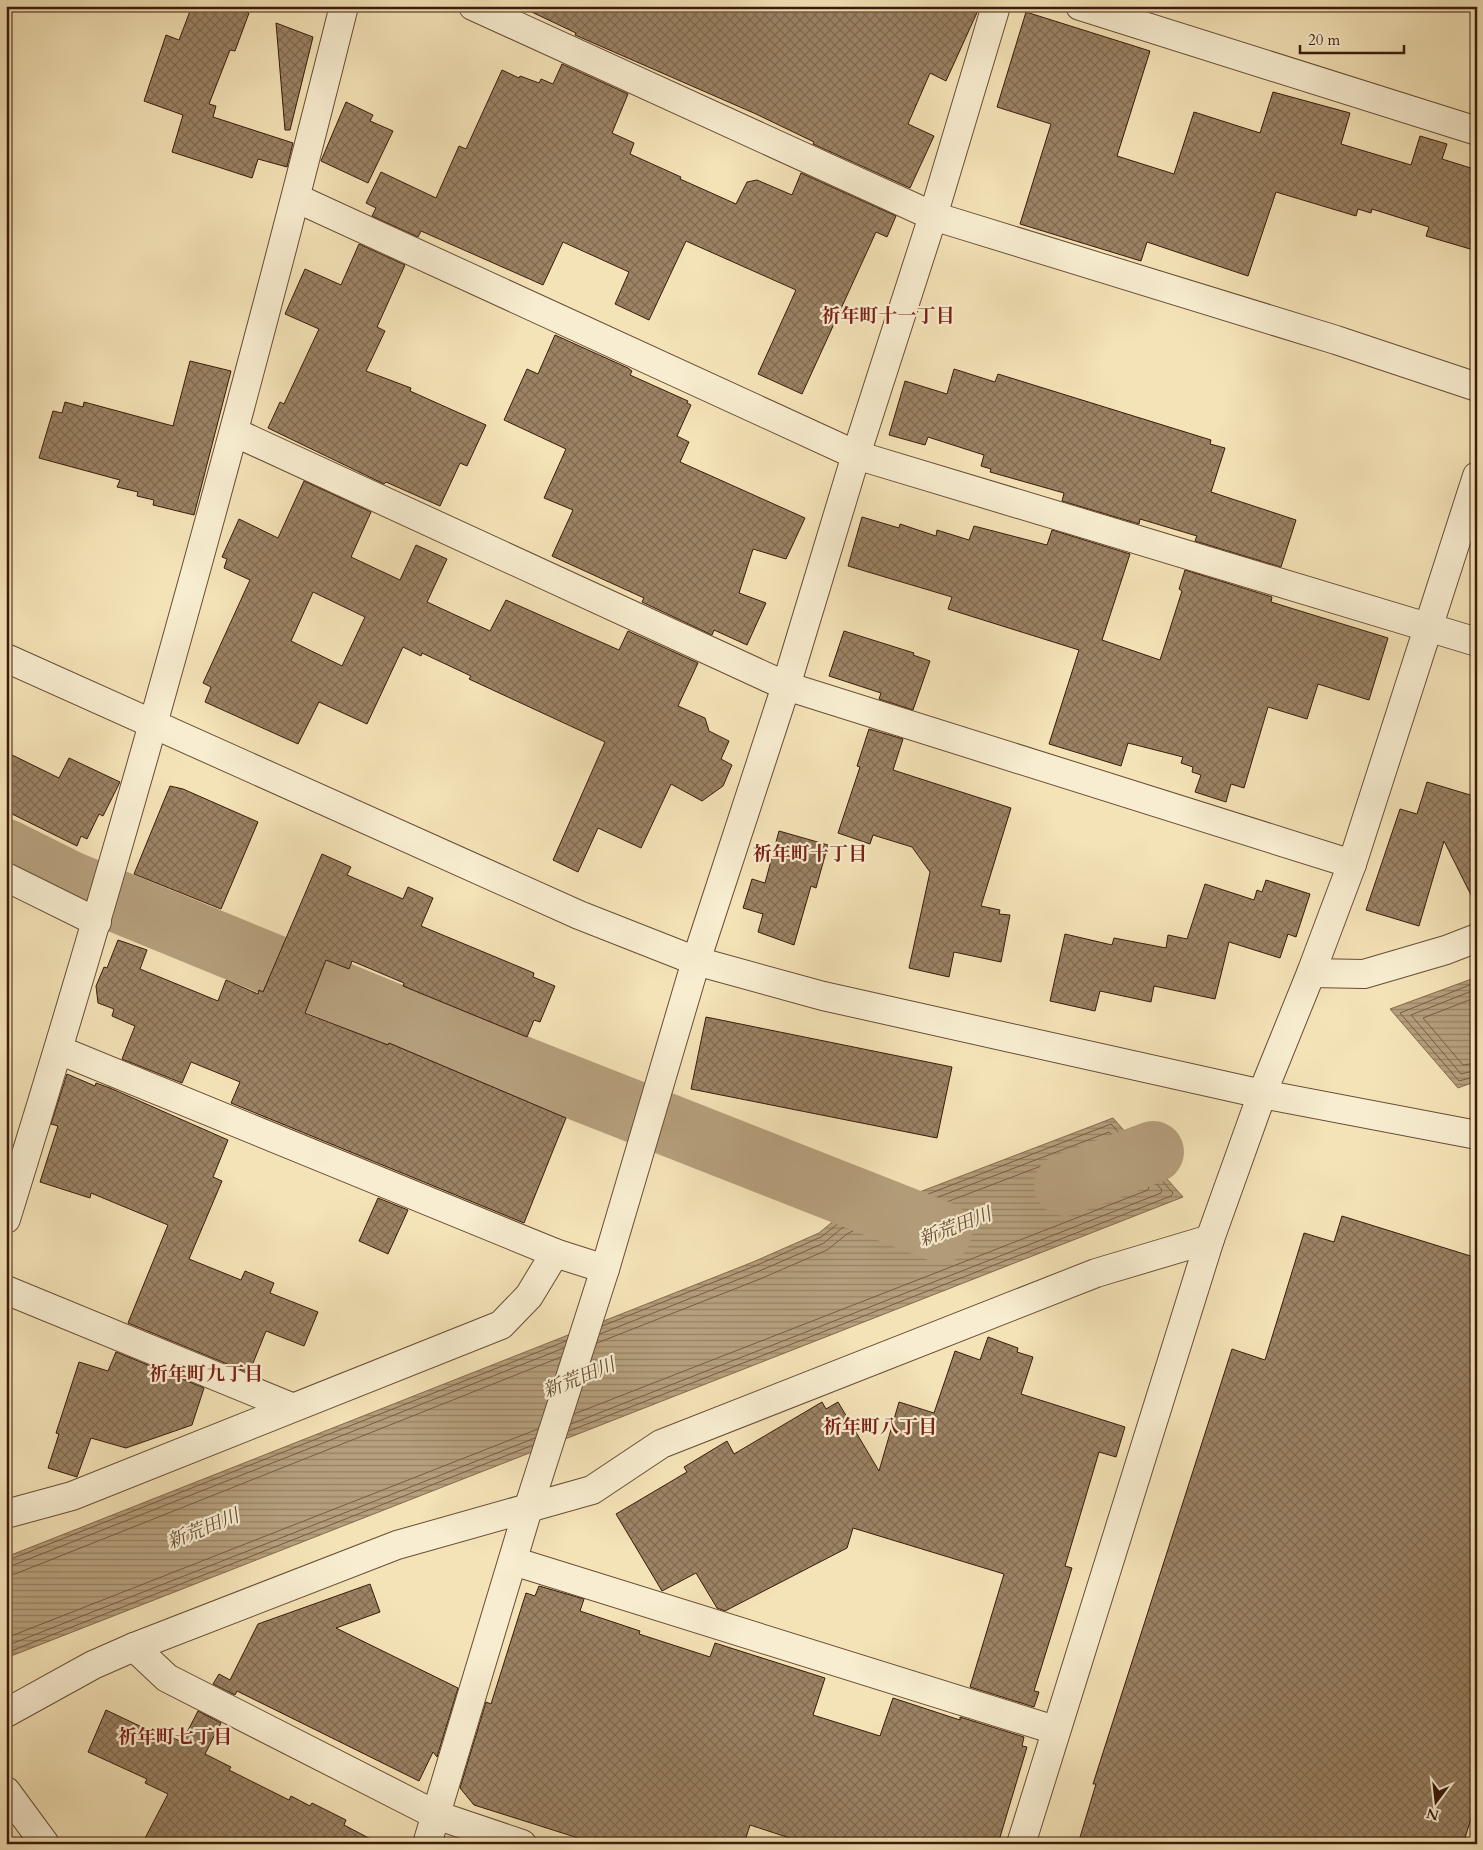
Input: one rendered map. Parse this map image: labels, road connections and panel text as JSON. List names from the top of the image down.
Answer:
{
  "districts": [
    "祈年町十一丁目",
    "祈年町十丁目",
    "祈年町九丁目",
    "祈年町八丁目",
    "祈年町七丁目"
  ],
  "water": ["新荒田川"],
  "scale_bar": "20 m",
  "north": "bottom"
}
